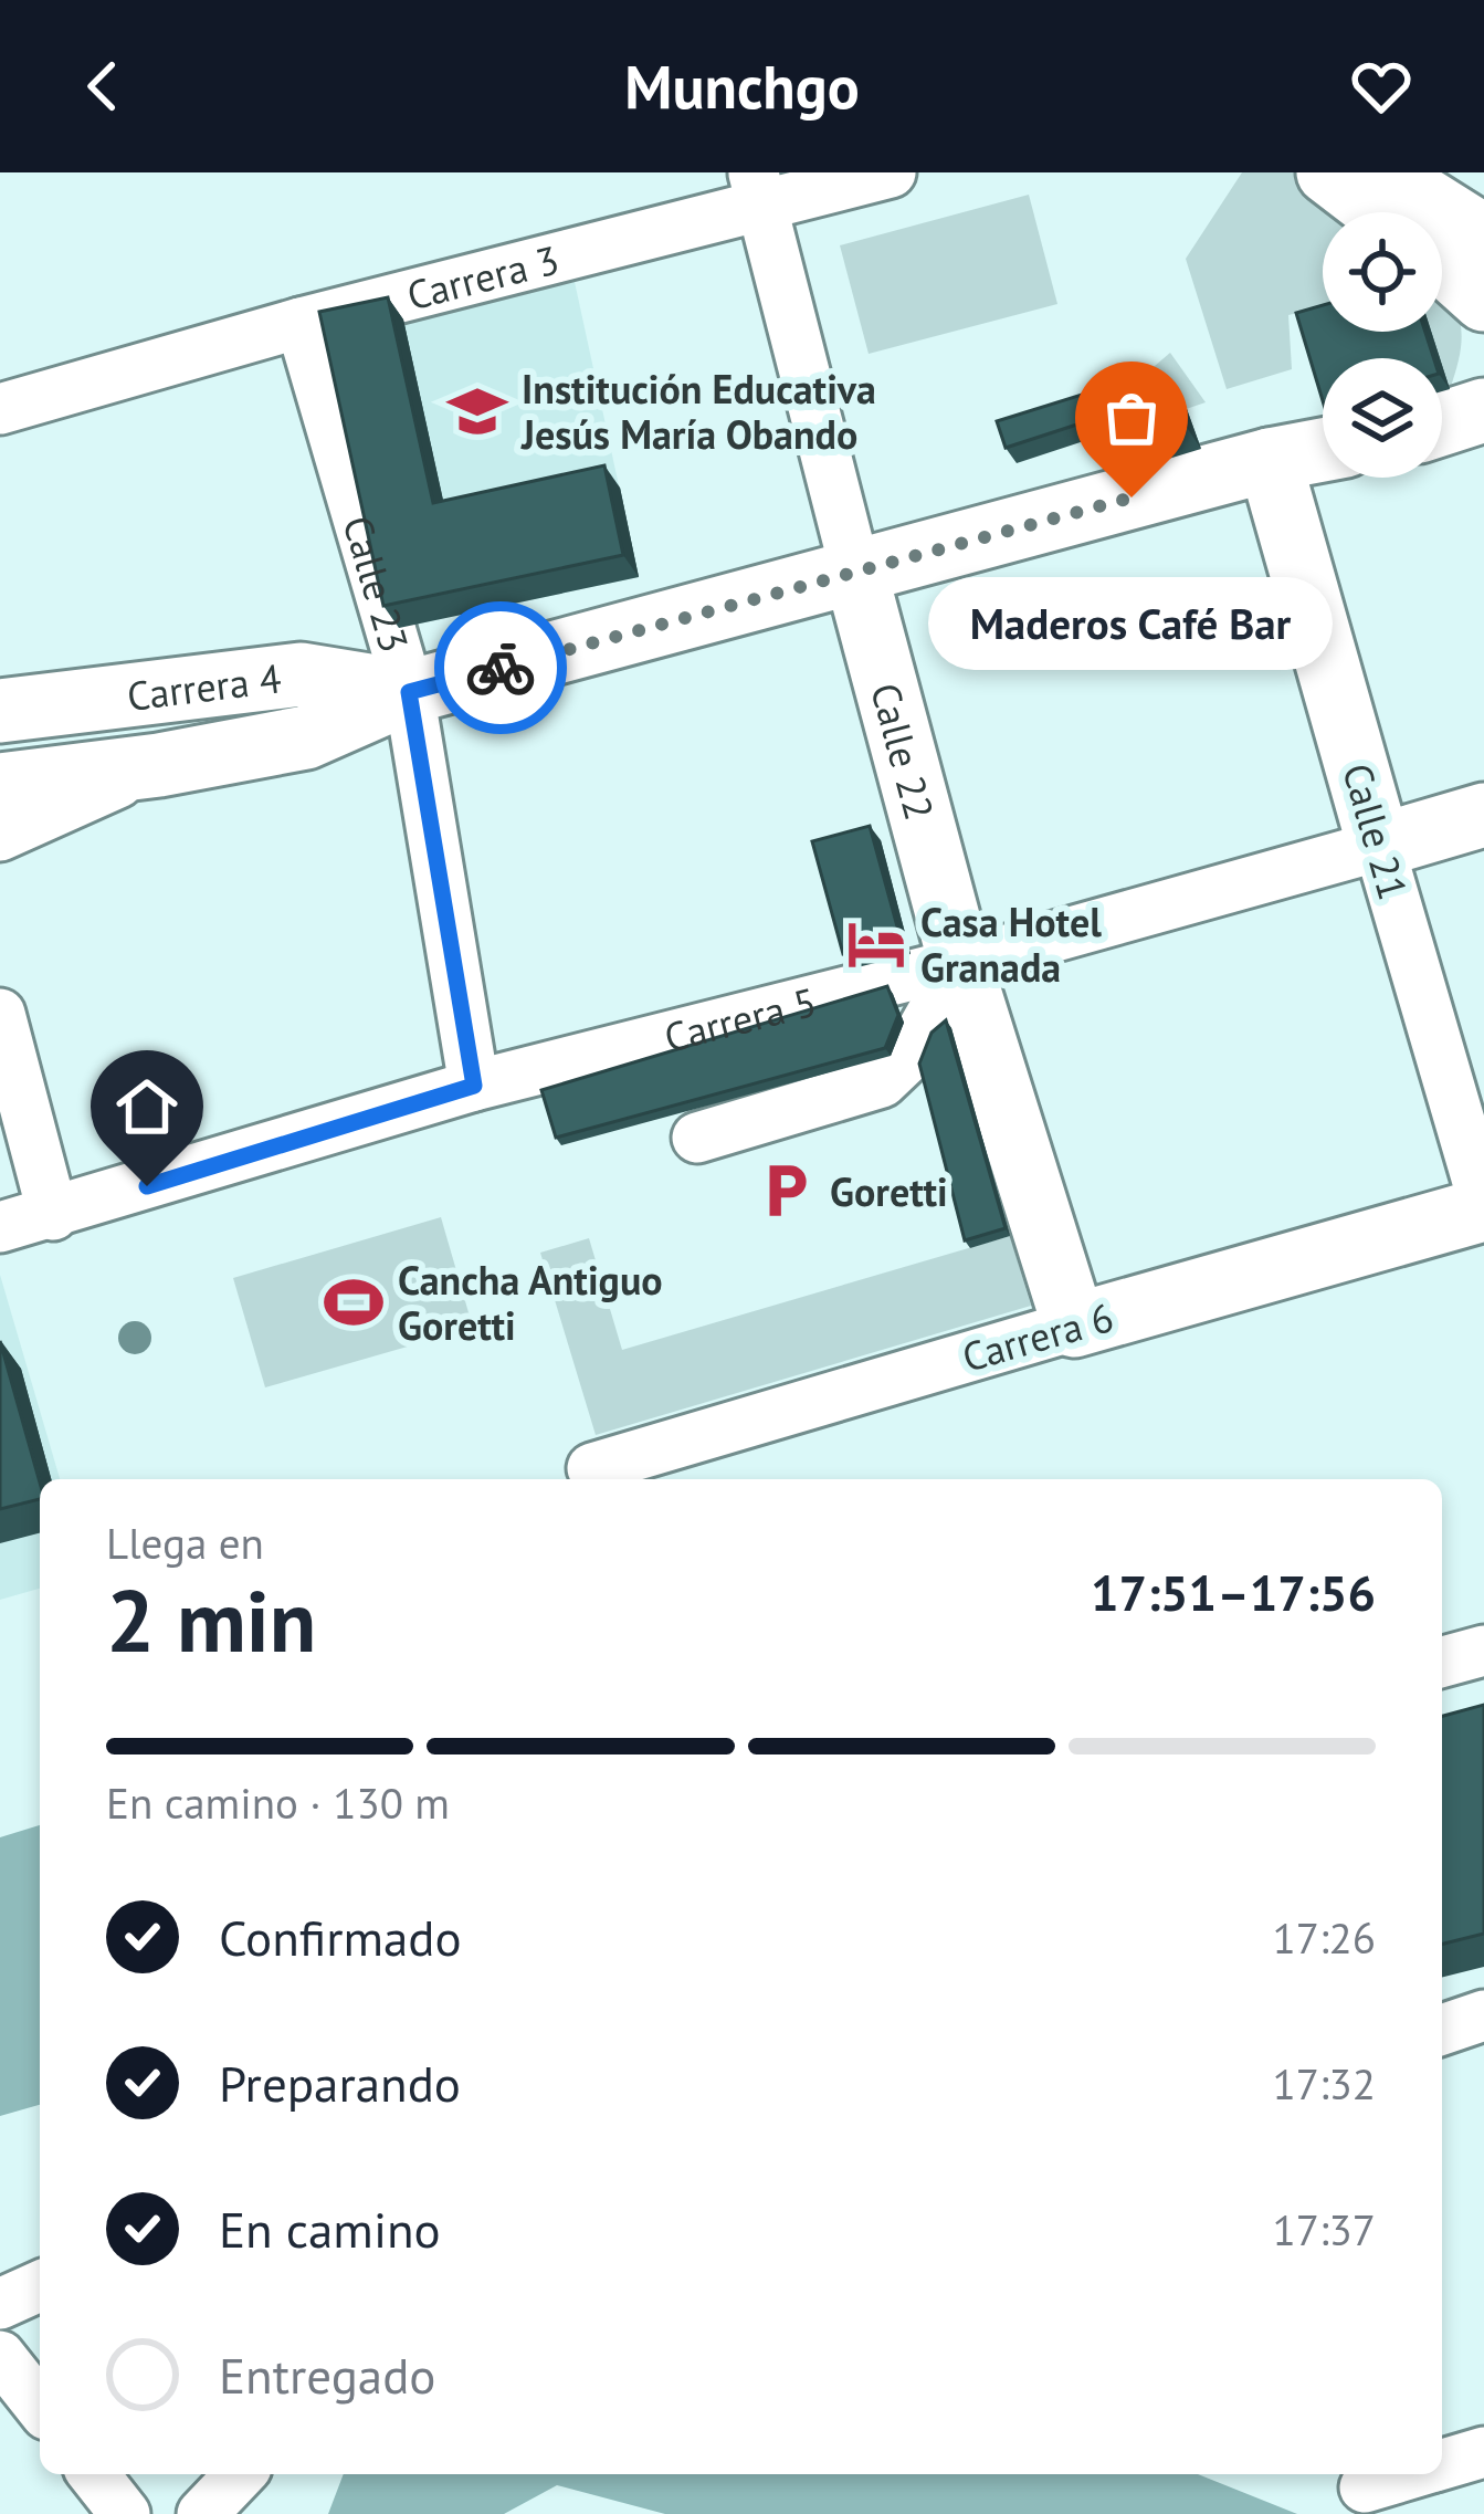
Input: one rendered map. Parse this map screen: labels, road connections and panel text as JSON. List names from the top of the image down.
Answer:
{
  "streets": {
    "main road": [
      "Carrera 4",
      "Calle 22",
      "Calle 21",
      "Carrera 5",
      "Carrera 6"
    ],
    "street": ["Carrera 3", "Calle 23"]
  },
  "crossings": [
    ["Carrera 3", "Calle 23"],
    ["Carrera 3", "Calle 22"],
    ["Calle 23", "Carrera 4"],
    ["Calle 23", "Carrera 5"],
    ["Carrera 4", "Calle 22"],
    ["Carrera 4", "Calle 21"],
    ["Calle 22", "Carrera 5"],
    ["Calle 22", "Carrera 6"],
    ["Calle 21", "Carrera 5"],
    ["Calle 21", "Carrera 6"]
  ],
  "places": {
    "school or university": ["Institución Educativa Jesús María Obando"],
    "other": ["Maderos Café Bar"],
    "hotel": ["Casa Hotel Granada"],
    "parking": ["Goretti"],
    "sports": ["Cancha Antiguo Goretti"]
  },
  "page": {
    "header": "Munchgo",
    "bubble": "Maderos Café Bar",
    "heading": ["2 min", "Llega en", "17:51–17:56"],
    "bar": "En camino · 130 m",
    "list": [
      ["Confirmado", "17:26"],
      ["Preparando", "17:32"],
      ["En camino", "17:37"],
      "Entregado"
    ]
  }
}
